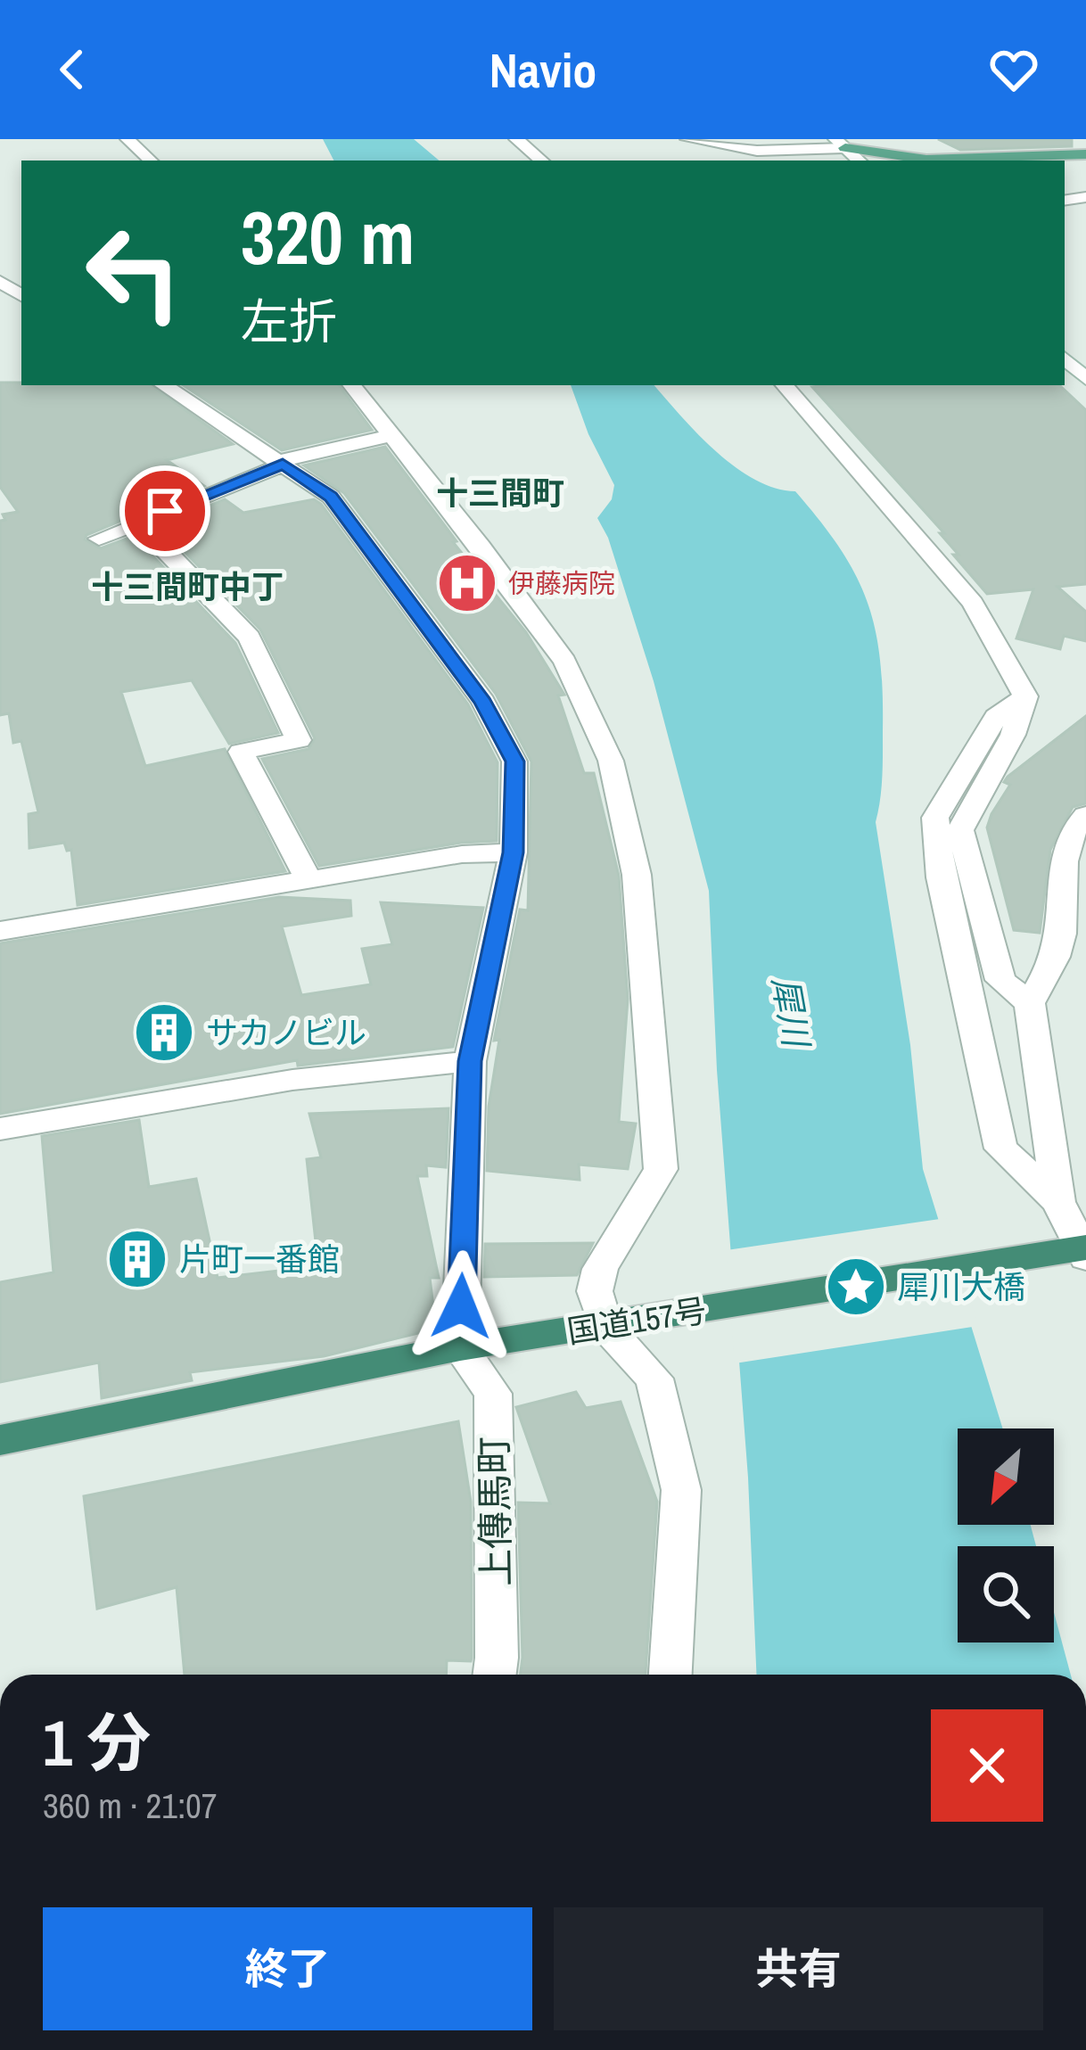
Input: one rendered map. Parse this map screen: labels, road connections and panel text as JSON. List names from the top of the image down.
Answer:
{
  "streets": {
    "highway": ["国道157号"],
    "street": ["上傳馬町"]
  },
  "crossings": [
    ["国道157号", "上傳馬町"]
  ],
  "districts": ["十三間町", "十三間町中丁"],
  "water": ["犀川"],
  "places": {
    "hospital": ["伊藤病院"],
    "building": ["サカノビル", "片町一番館"],
    "place": ["犀川大橋"]
  },
  "north": "bottom left",
  "page": {
    "header": "Navio",
    "turn": ["320 m", "左折"],
    "heading": ["1 分", "360 m · 21:07"],
    "buttons": ["終了", "共有"]
  }
}
